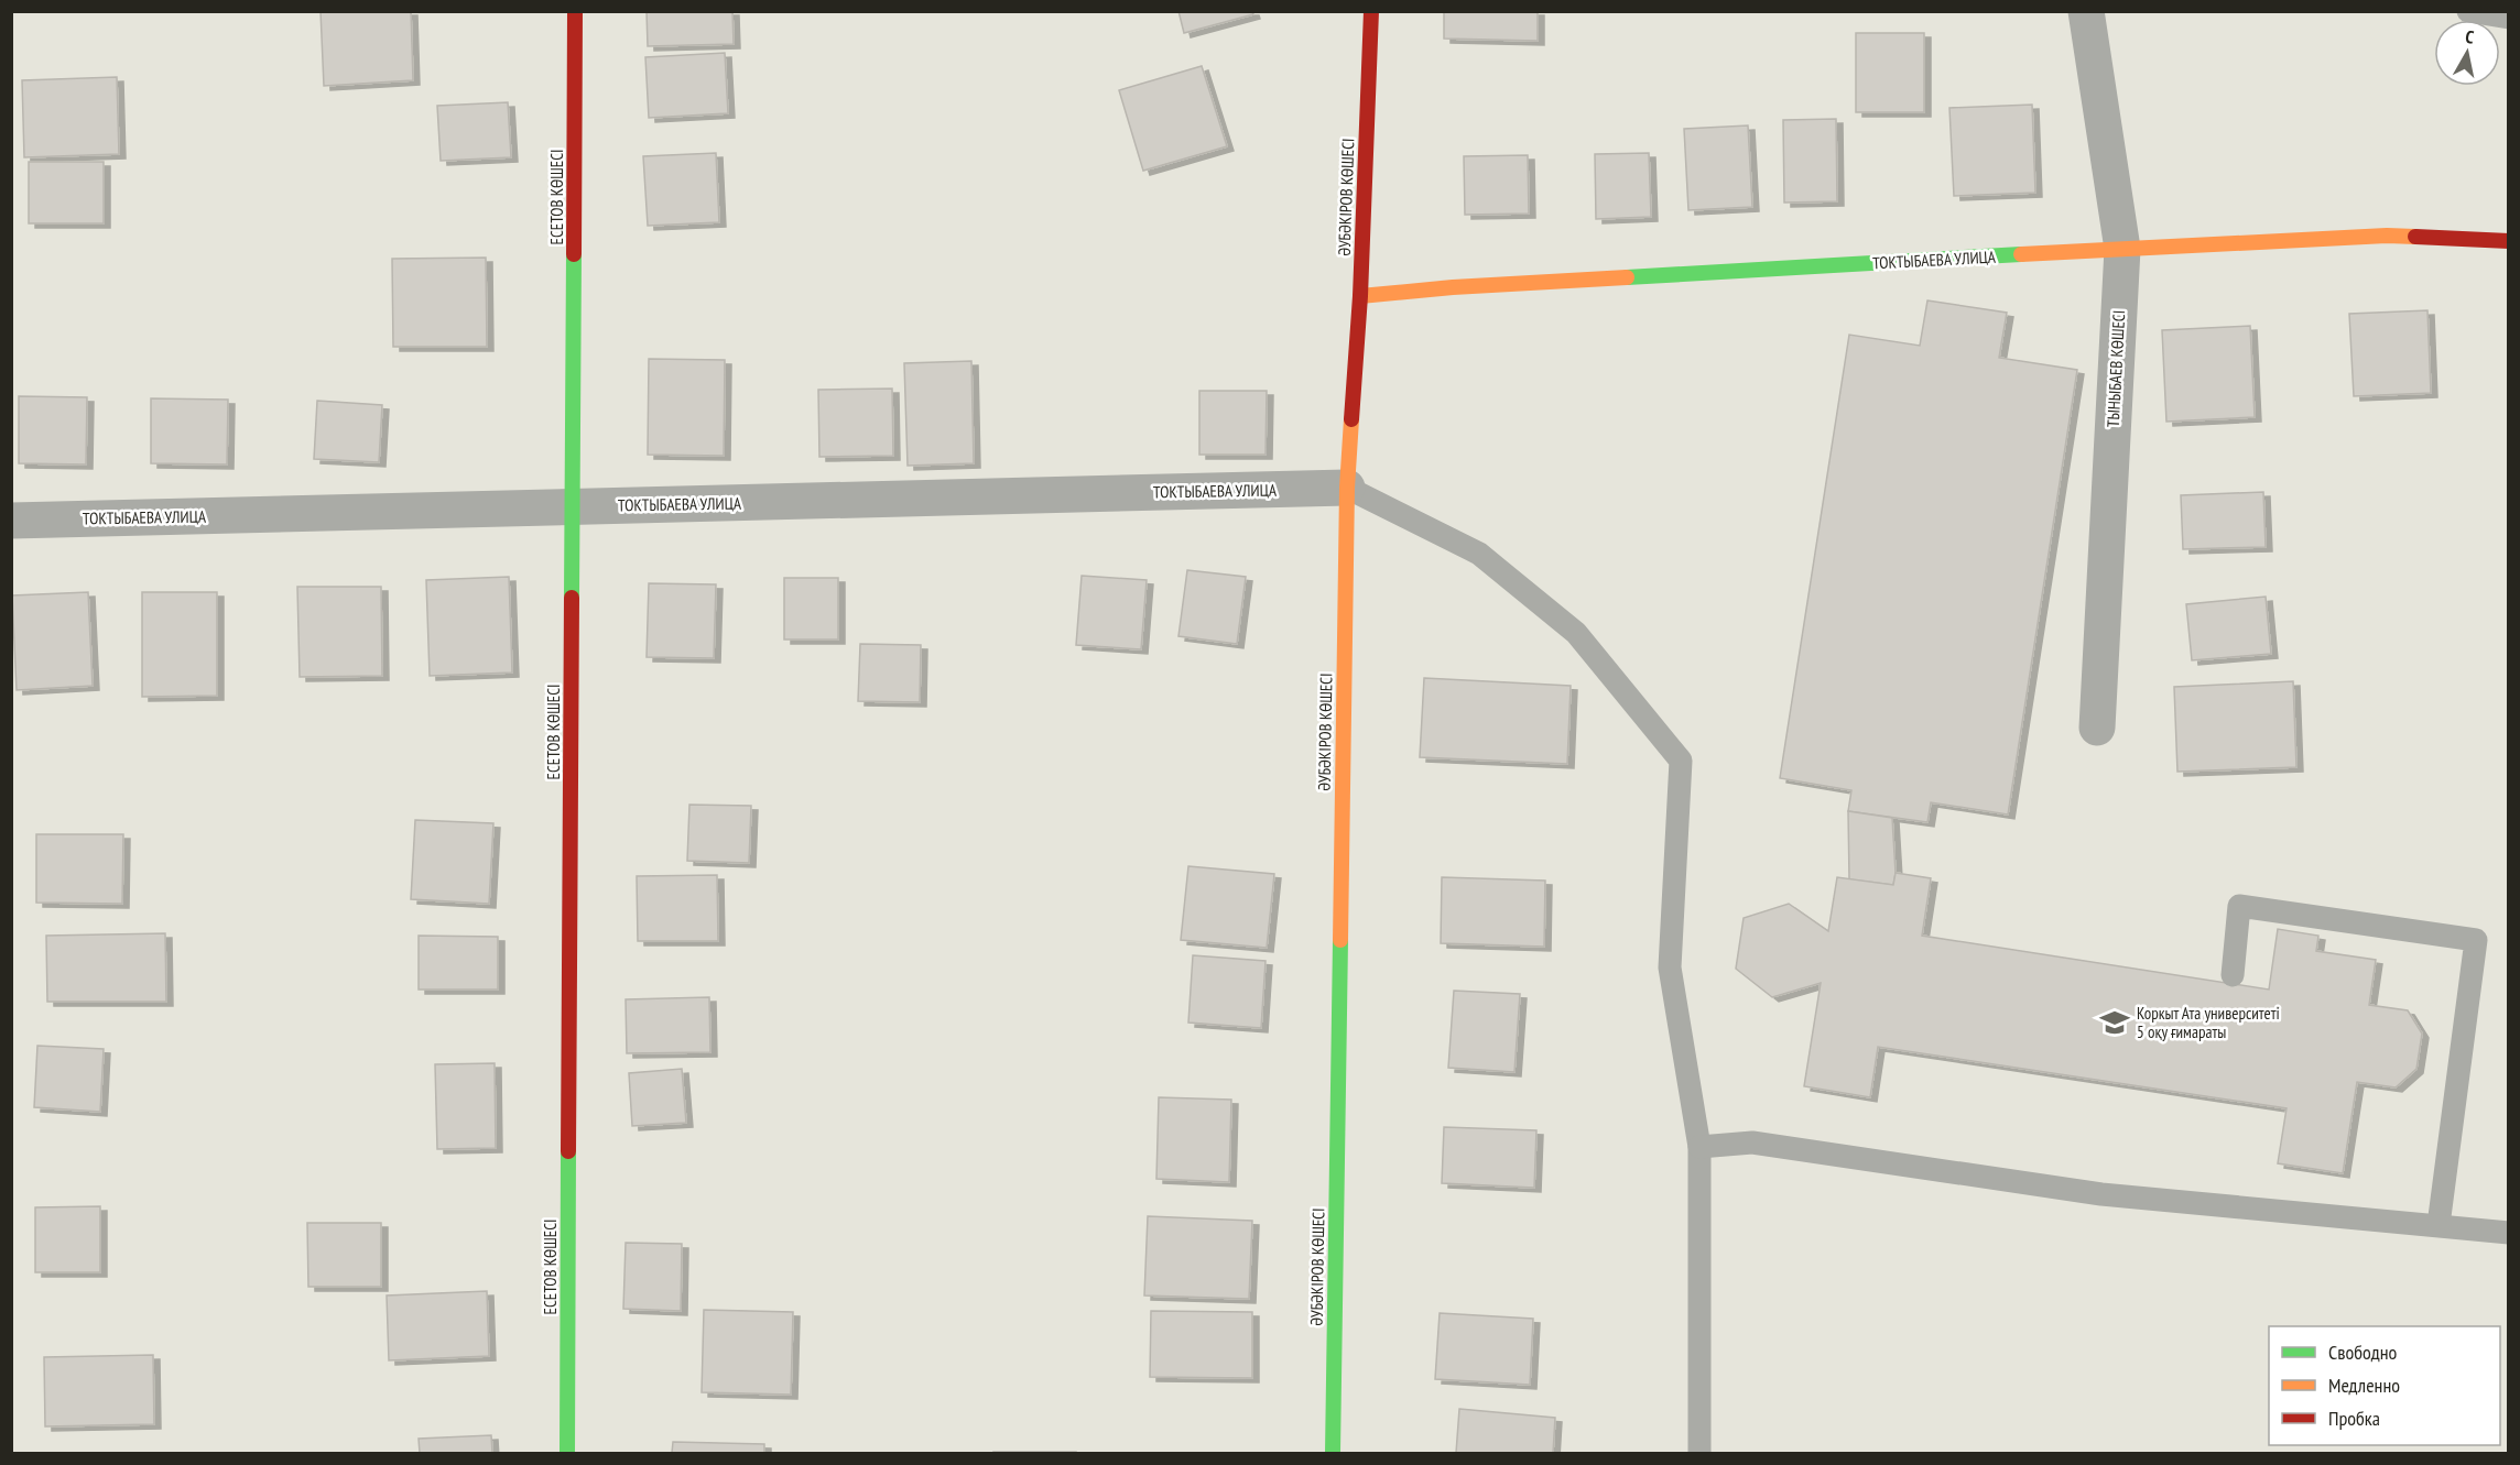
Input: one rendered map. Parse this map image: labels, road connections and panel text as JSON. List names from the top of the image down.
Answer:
{
  "streets": {
    "street": [
      "ЕСЕТОВ КӨШЕСІ",
      "ӘУБӘКІРОВ КӨШЕСІ",
      "ТОКТЫБАЕВА УЛИЦА",
      "ТЫНЫБАЕВ КӨШЕСІ"
    ]
  },
  "crossings": [
    ["ЕСЕТОВ КӨШЕСІ", "ТОКТЫБАЕВА УЛИЦА"],
    ["ӘУБӘКІРОВ КӨШЕСІ", "ТОКТЫБАЕВА УЛИЦА"],
    ["ТОКТЫБАЕВА УЛИЦА", "ТЫНЫБАЕВ КӨШЕСІ"]
  ],
  "places": {
    "school or university": ["Коркыт Ата университеті 5 оқу ғимараты"]
  },
  "legend": ["Свободно", "Медленно", "Пробка"],
  "north": "top"
}
